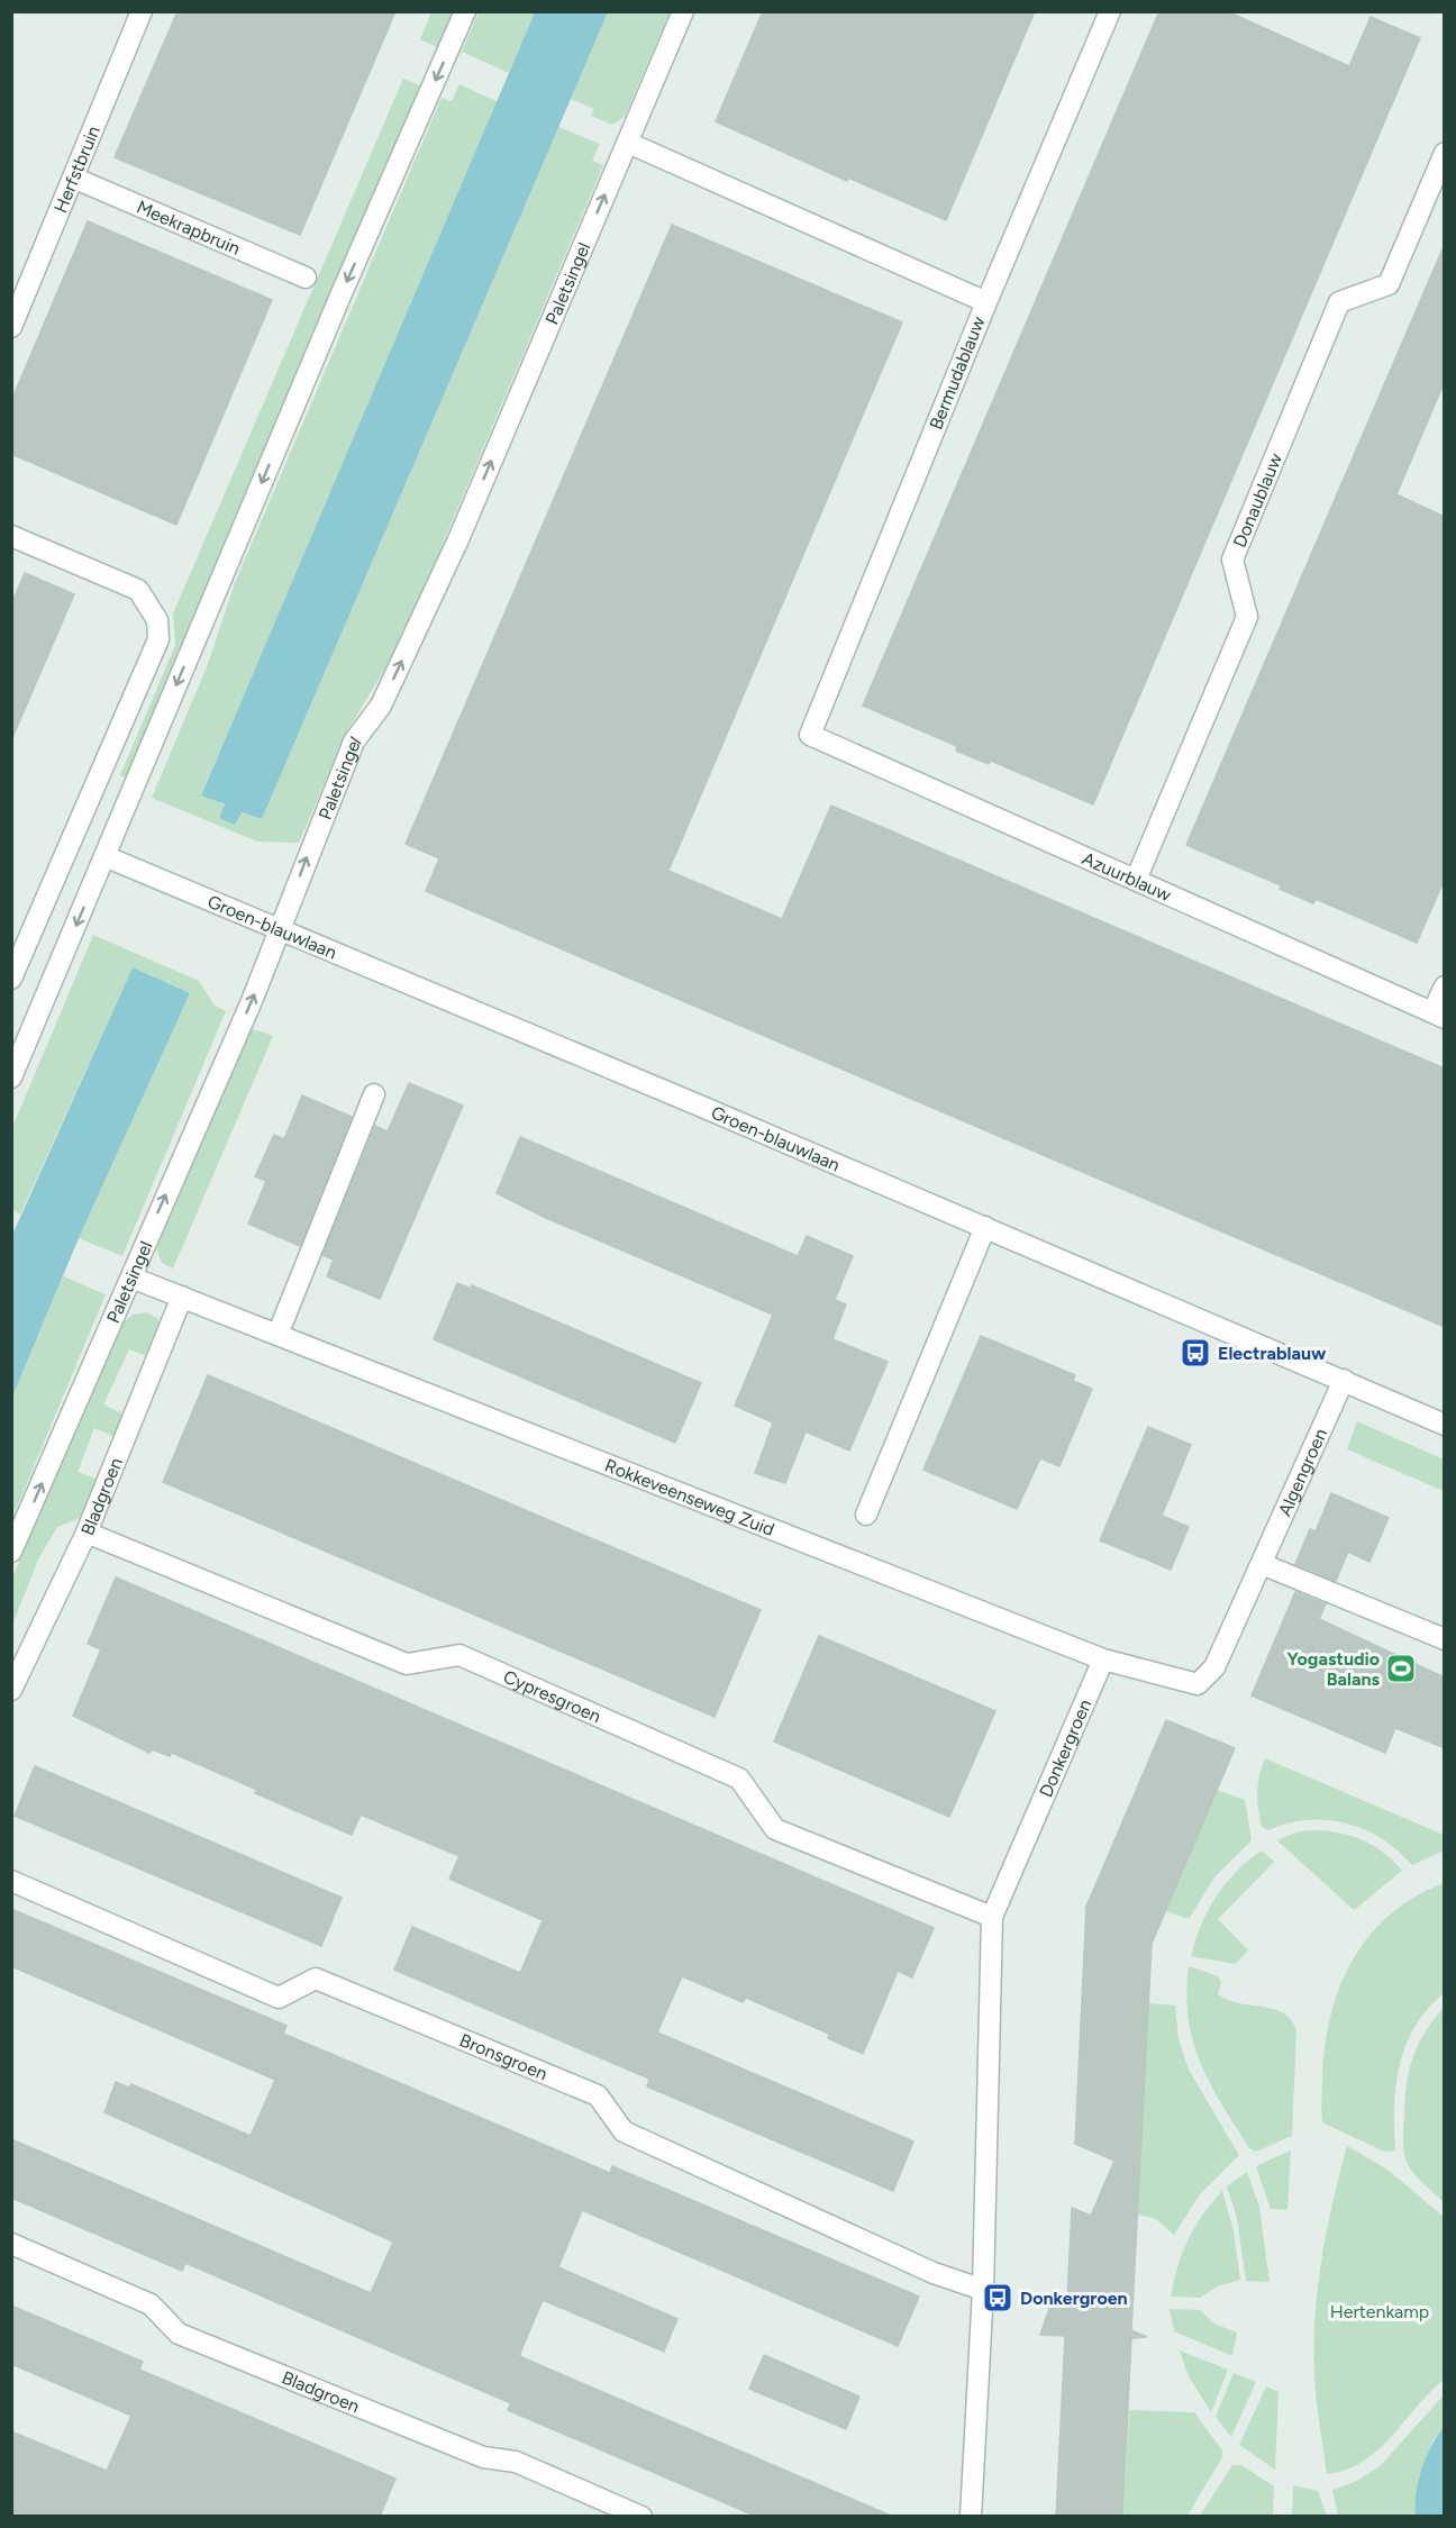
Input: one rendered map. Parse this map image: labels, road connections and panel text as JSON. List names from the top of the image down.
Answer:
{
  "streets": {
    "street": [
      "Herfstbruin",
      "Meekrapbruin",
      "Paletsingel",
      "Bermudablauw",
      "Donaublauw",
      "Azuurblauw",
      "Groen-blauwlaan",
      "Algengroen",
      "Bladgroen",
      "Rokkeveenseweg Zuid",
      "Cypresgroen",
      "Donkergroen",
      "Bronsgroen"
    ]
  },
  "crossings": [
    ["Herfstbruin", "Meekrapbruin"],
    ["Paletsingel", "Groen-blauwlaan"],
    ["Paletsingel", "Rokkeveenseweg Zuid"],
    ["Bermudablauw", "Azuurblauw"],
    ["Donaublauw", "Azuurblauw"],
    ["Groen-blauwlaan", "Algengroen"],
    ["Algengroen", "Rokkeveenseweg Zuid"],
    ["Bladgroen", "Rokkeveenseweg Zuid"],
    ["Bladgroen", "Cypresgroen"],
    ["Rokkeveenseweg Zuid", "Donkergroen"],
    ["Cypresgroen", "Donkergroen"],
    ["Donkergroen", "Bronsgroen"]
  ],
  "one_way": ["Paletsingel"],
  "parks": ["Hertenkamp"],
  "places": {
    "bus stop": ["Electrablauw", "Donkergroen"],
    "sports": ["Yogastudio Balans"]
  }
}
